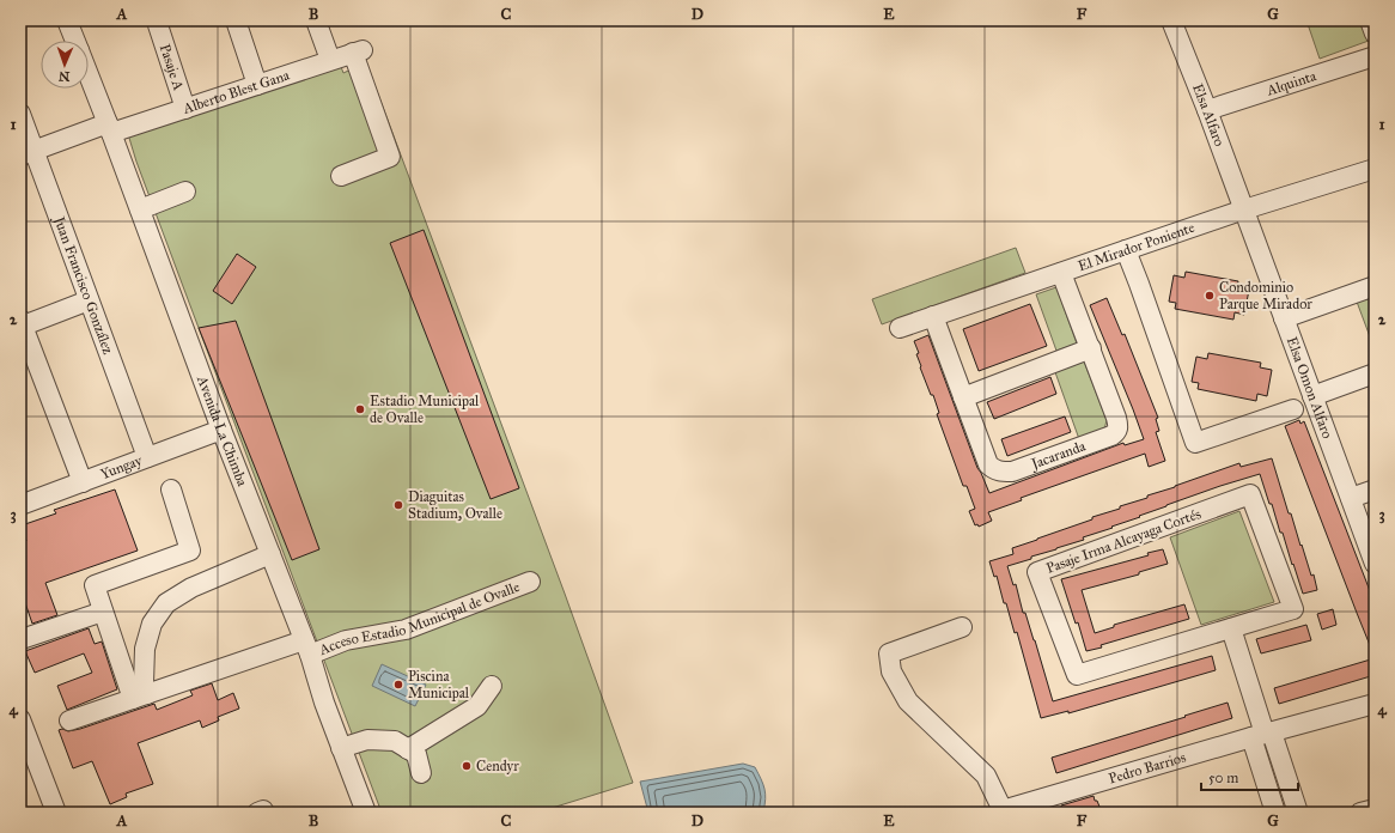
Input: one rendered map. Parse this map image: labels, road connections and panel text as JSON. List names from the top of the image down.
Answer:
{
  "streets": {
    "street": [
      "Pasaje A",
      "Alquinta",
      "Alberto Blest Gana",
      "Elsa Alfaro",
      "El Mirador Poniente",
      "Juan Francisco González",
      "Elsa Omon Alfaro",
      "Avenida La Chimba",
      "Jacaranda",
      "Yungay",
      "Pasaje Irma Alcayaga Cortés",
      "Acceso Estadio Municipal de Ovalle",
      "Pedro Barrios"
    ]
  },
  "crossings": [
    ["Pasaje A", "Alberto Blest Gana"],
    ["Alquinta", "Elsa Alfaro"],
    ["Alberto Blest Gana", "Juan Francisco González"],
    ["Alberto Blest Gana", "Avenida La Chimba"],
    ["Elsa Alfaro", "El Mirador Poniente"],
    ["Elsa Alfaro", "Elsa Omon Alfaro"],
    ["El Mirador Poniente", "Elsa Omon Alfaro"],
    ["El Mirador Poniente", "Jacaranda"],
    ["Juan Francisco González", "Yungay"],
    ["Avenida La Chimba", "Yungay"],
    ["Avenida La Chimba", "Acceso Estadio Municipal de Ovalle"]
  ],
  "places": [
    "Condominio Parque Mirador",
    "Estadio Municipal de Ovalle",
    "Diaguitas Stadium, Ovalle",
    "Piscina Municipal",
    "Cendyr"
  ],
  "scale_bar": "50 m",
  "north": "bottom",
  "grid": {
    "columns": [
      "A",
      "B",
      "C",
      "D",
      "E",
      "F",
      "G"
    ],
    "rows": [
      "1",
      "2",
      "3",
      "4"
    ]
  }
}
